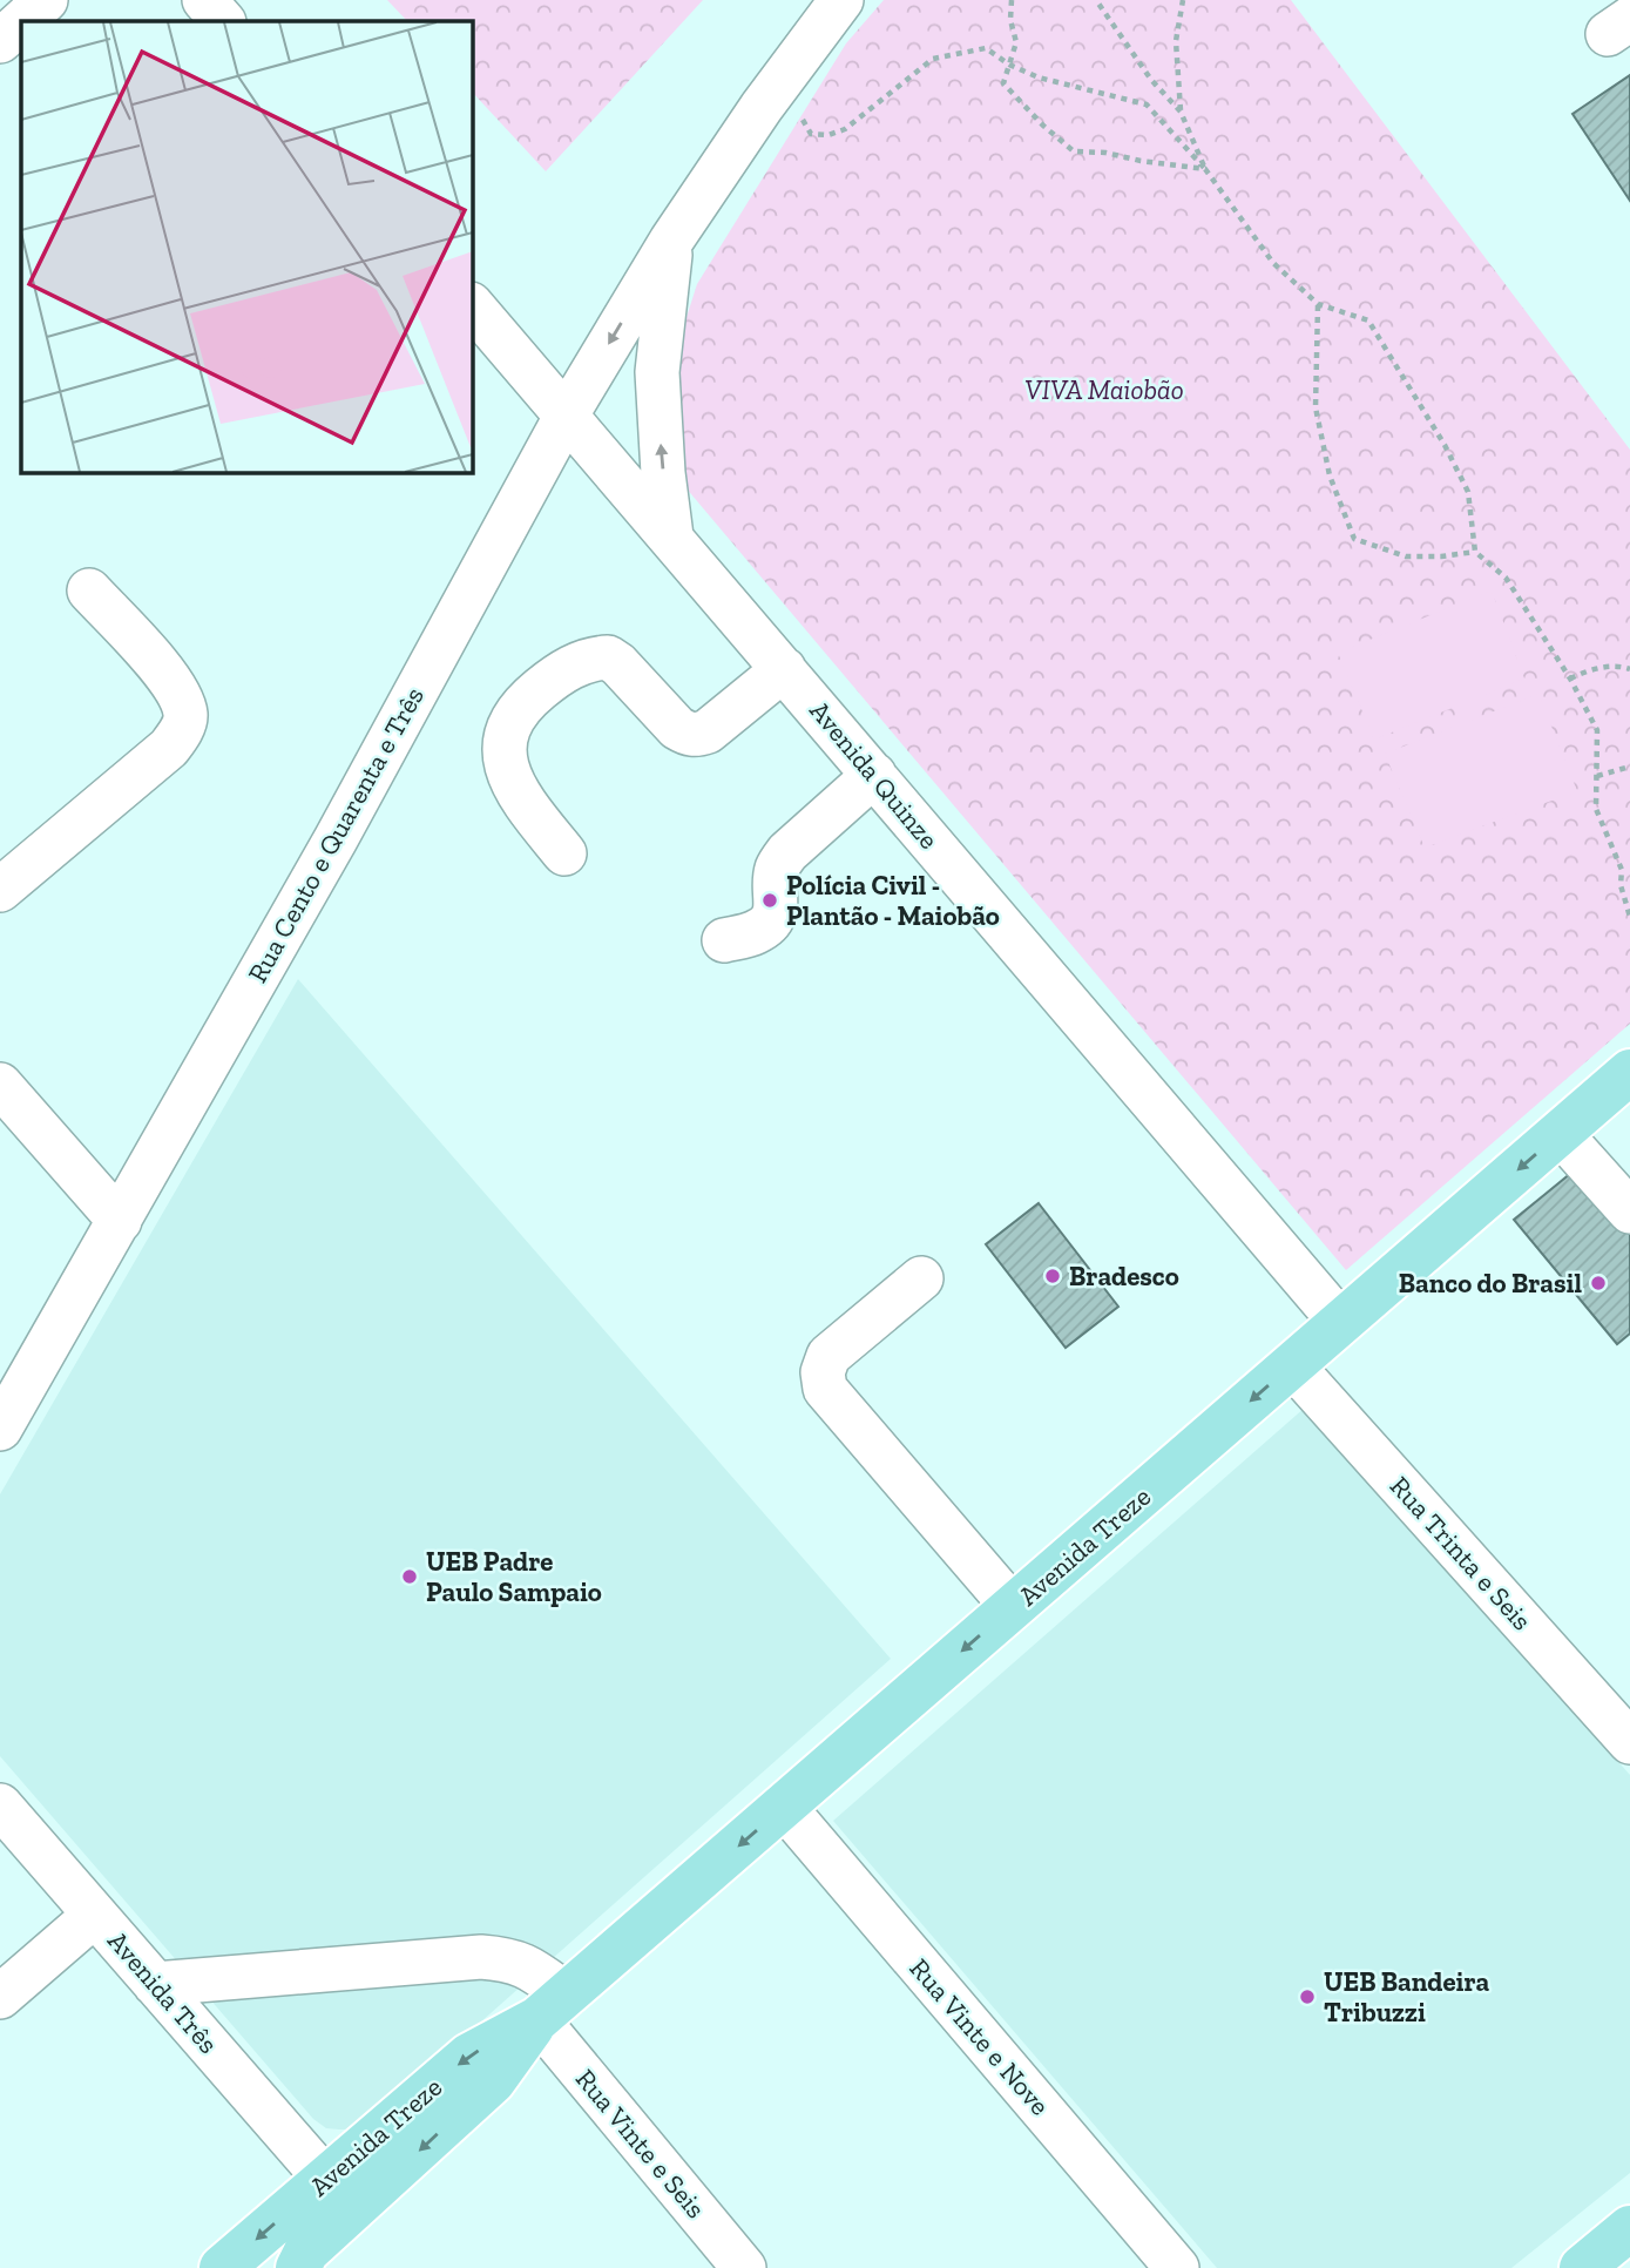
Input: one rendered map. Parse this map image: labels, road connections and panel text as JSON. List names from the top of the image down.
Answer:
{
  "streets": {
    "main road": ["Avenida Treze"],
    "street": [
      "Avenida Quinze",
      "Rua Cento e Quarenta e Três",
      "Rua Trinta e Seis",
      "Avenida Três",
      "Rua Vinte e Nove",
      "Rua Vinte e Seis"
    ]
  },
  "crossings": [
    ["Avenida Quinze", "Rua Cento e Quarenta e Três"],
    ["Avenida Quinze", "Avenida Treze"],
    ["Avenida Treze", "Rua Trinta e Seis"],
    ["Avenida Treze", "Avenida Três"],
    ["Avenida Treze", "Rua Vinte e Nove"],
    ["Avenida Treze", "Rua Vinte e Seis"],
    ["Avenida Três", "Rua Vinte e Seis"]
  ],
  "one_way": ["Avenida Treze"],
  "parks": ["VIVA Maiobão"],
  "places": [
    "Polícia Civil - Plantão - Maiobão",
    "Bradesco",
    "Banco do Brasil",
    "UEB Padre Paulo Sampaio",
    "UEB Bandeira Tribuzzi"
  ]
}
